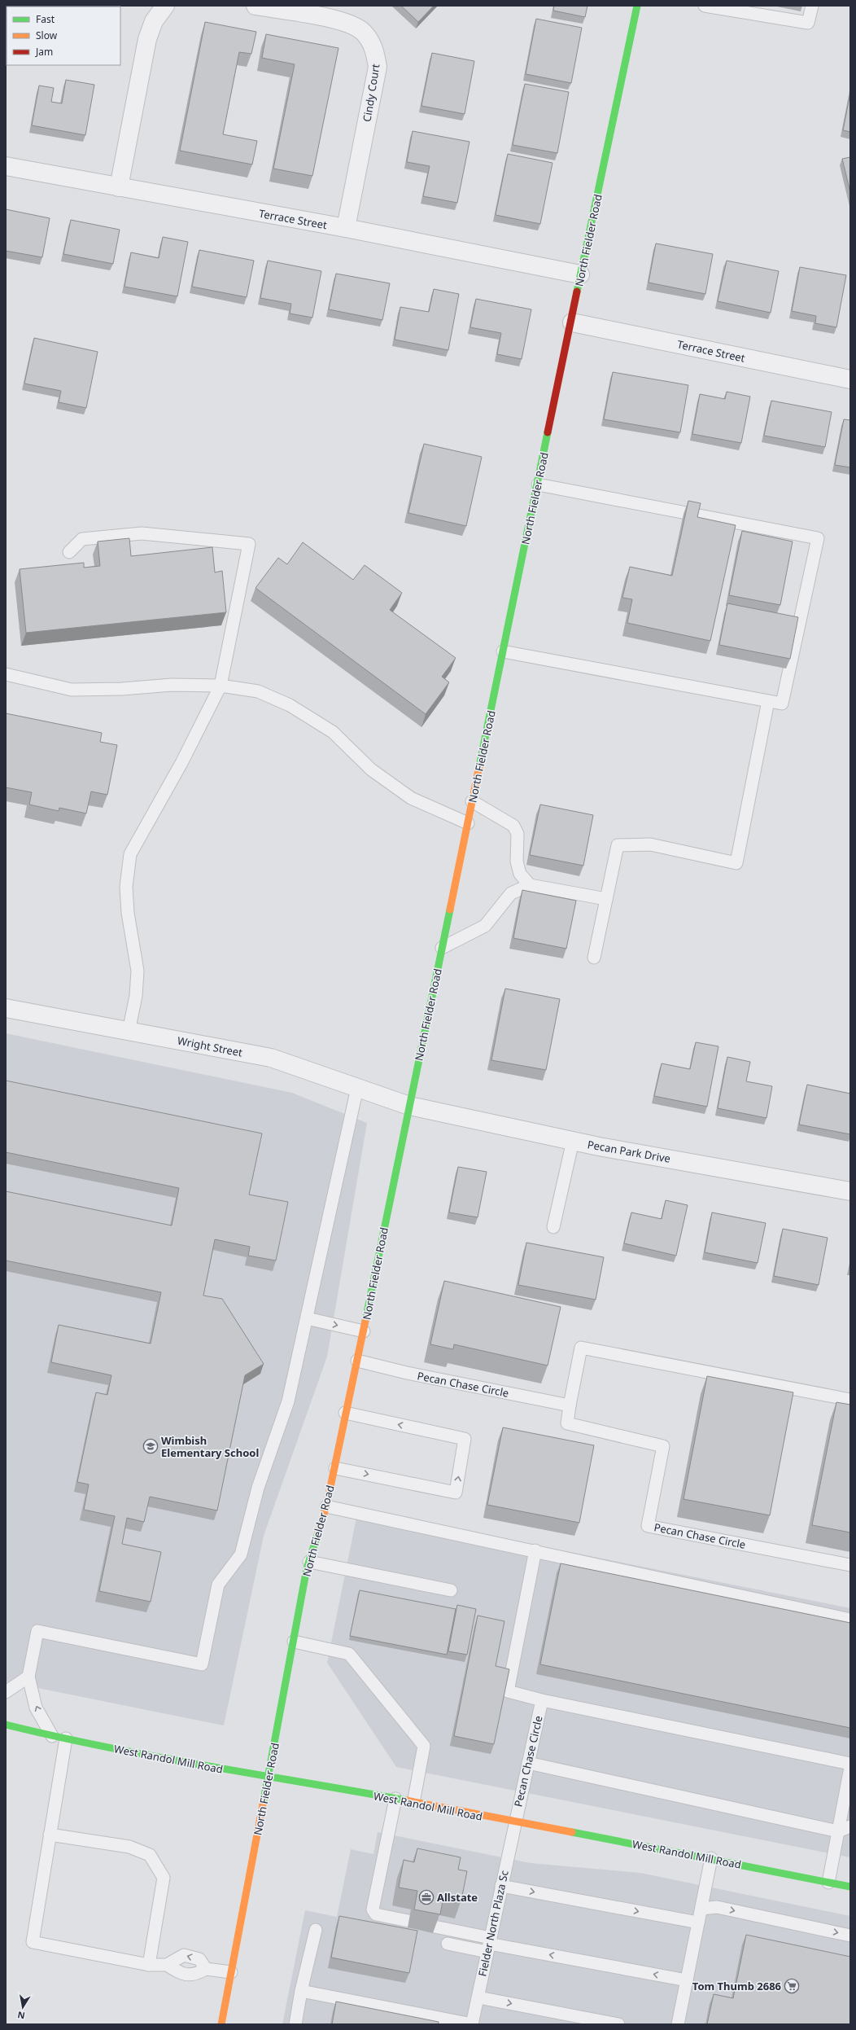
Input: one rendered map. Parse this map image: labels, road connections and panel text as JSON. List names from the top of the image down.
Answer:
{
  "streets": {
    "main road": ["North Fielder Road", "West Randol Mill Road"],
    "street": [
      "Cindy Court",
      "Terrace Street",
      "Wright Street",
      "Pecan Park Drive"
    ],
    "lane": ["Pecan Chase Circle", "Fielder North Plaza Sc"]
  },
  "crossings": [
    ["Cindy Court", "Terrace Street"],
    ["Terrace Street", "North Fielder Road"],
    ["North Fielder Road", "Wright Street"],
    ["North Fielder Road", "Pecan Park Drive"],
    ["North Fielder Road", "Pecan Chase Circle"],
    ["North Fielder Road", "West Randol Mill Road"],
    ["Wright Street", "Pecan Park Drive"],
    ["Pecan Chase Circle", "West Randol Mill Road"],
    ["Pecan Chase Circle", "Fielder North Plaza Sc"],
    ["West Randol Mill Road", "Fielder North Plaza Sc"]
  ],
  "places": {
    "school or university": ["Wimbish Elementary School"],
    "office": ["Allstate"],
    "supermarket": ["Tom Thumb 2686"]
  },
  "legend": ["Fast", "Slow", "Jam"],
  "north": "bottom"
}
